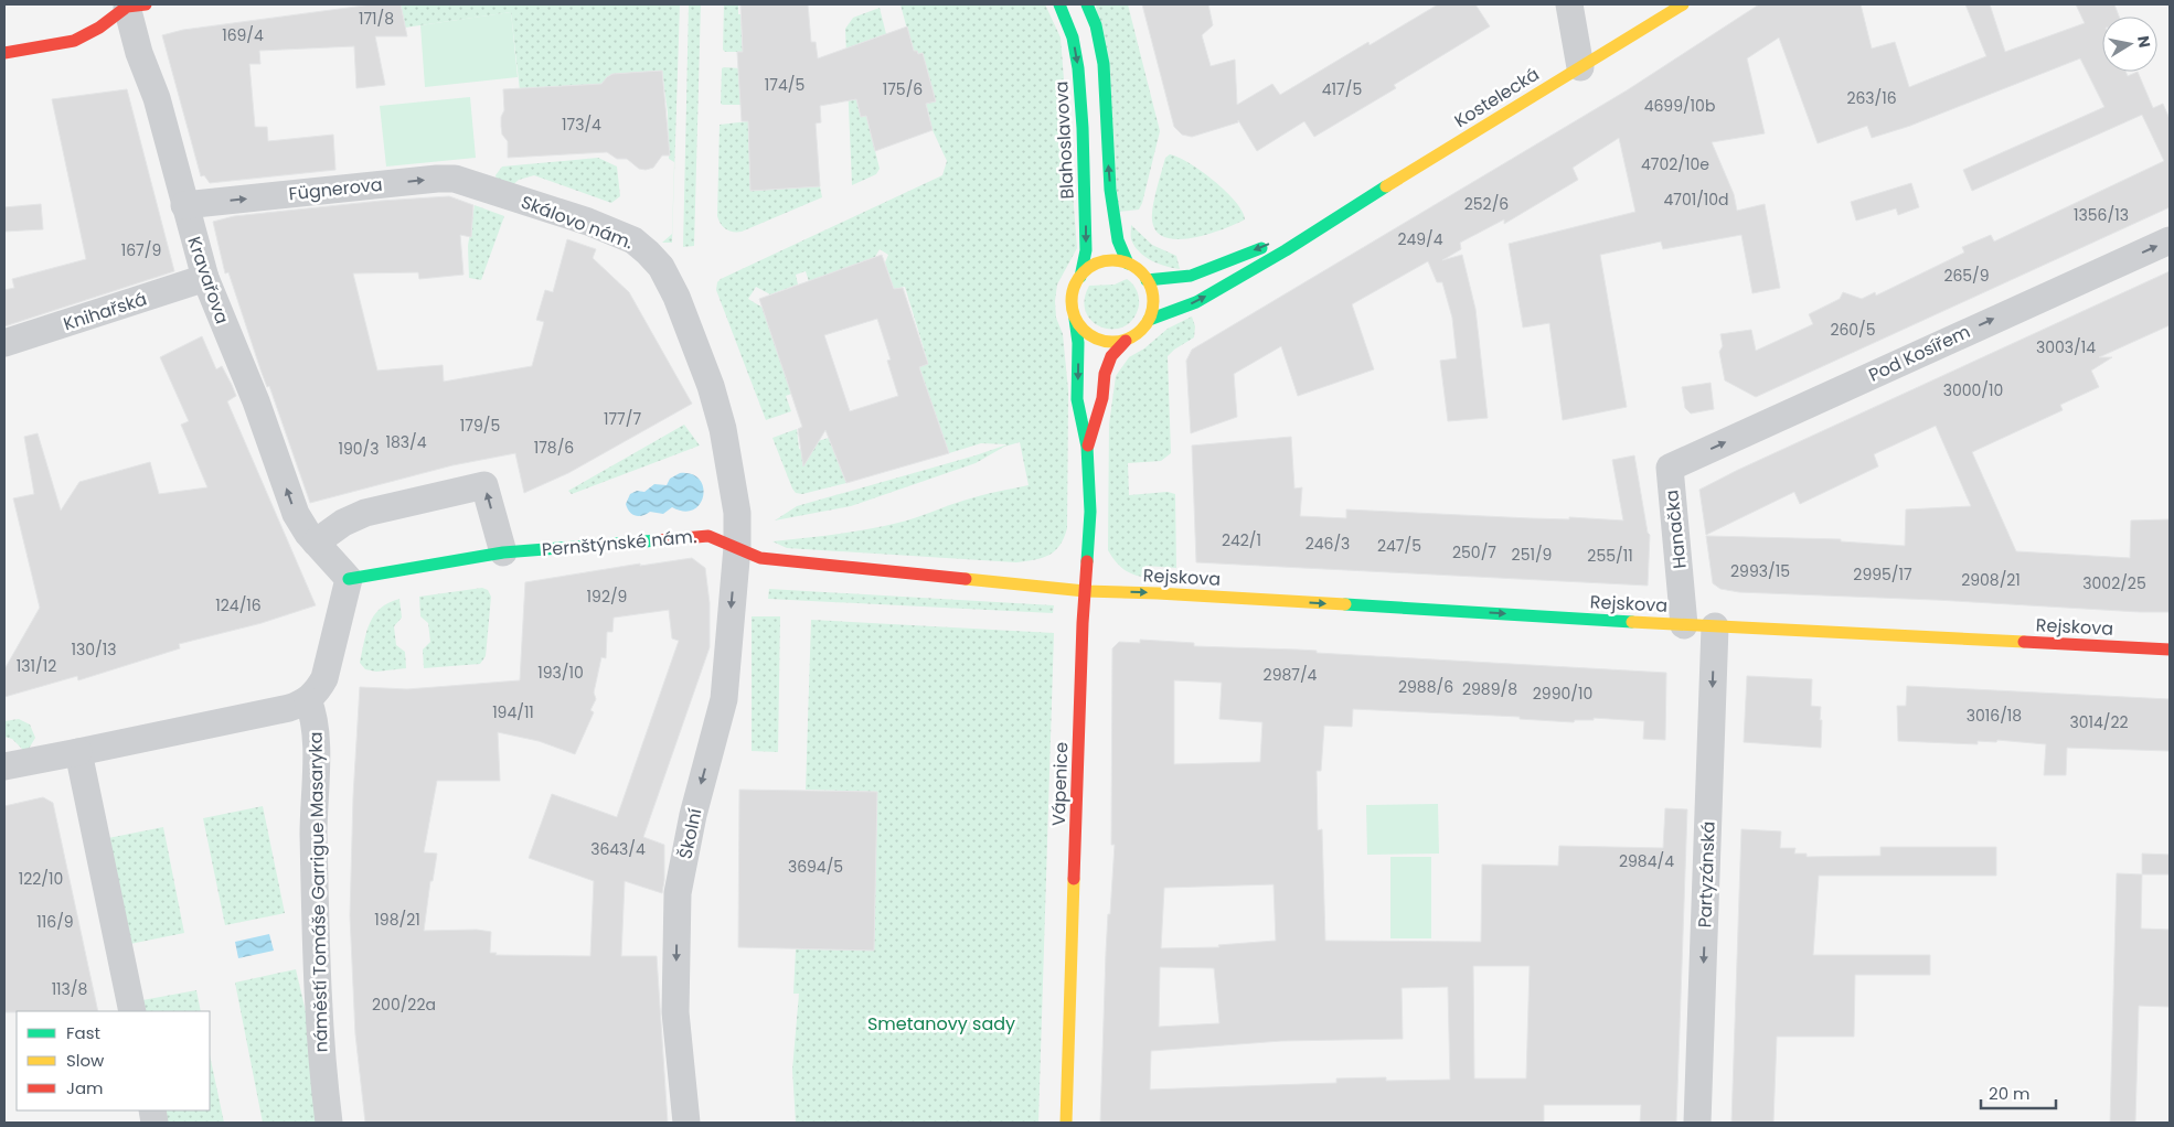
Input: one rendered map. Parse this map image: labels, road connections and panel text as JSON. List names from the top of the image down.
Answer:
{
  "streets": {
    "street": [
      "Kostelecká",
      "Blahoslavova",
      "Fügnerova",
      "Skálovo nám.",
      "Kravařova",
      "Knihařská",
      "Pod Kosířem",
      "Hanačka",
      "Pernštýnské nám.",
      "Rejskova",
      "Vápenice",
      "Školní",
      "Partyzánská",
      "náměstí Tomáše Garrigue Masaryka"
    ]
  },
  "crossings": [
    ["Kostelecká", "Blahoslavova"],
    ["Kostelecká", "Vápenice"],
    ["Blahoslavova", "Vápenice"],
    ["Fügnerova", "Skálovo nám."],
    ["Fügnerova", "Kravařova"],
    ["Skálovo nám.", "Pernštýnské nám."],
    ["Skálovo nám.", "Školní"],
    ["Kravařova", "Knihařská"],
    ["Pod Kosířem", "Hanačka"],
    ["Hanačka", "Rejskova"],
    ["Pernštýnské nám.", "Rejskova"],
    ["Pernštýnské nám.", "Vápenice"],
    ["Pernštýnské nám.", "Školní"],
    ["Rejskova", "Vápenice"],
    ["Rejskova", "Partyzánská"]
  ],
  "one_way": [
    "Fügnerova",
    "Kravařova",
    "Pod Kosířem",
    "Rejskova",
    "Školní",
    "Partyzánská"
  ],
  "parks": ["Smetanovy sady"],
  "house_numbers": [
    "171/8",
    "169/4",
    "174/5",
    "175/6",
    "417/5",
    "263/16",
    "4699/10b",
    "173/4",
    "4702/10e",
    "4701/10d",
    "252/6",
    "1356/13",
    "249/4",
    "167/9",
    "265/9",
    "260/5",
    "3003/14",
    "3000/10",
    "177/7",
    "179/5",
    "183/4",
    "178/6",
    "190/3",
    "242/1",
    "246/3",
    "247/5",
    "250/7",
    "251/9",
    "255/11",
    "2993/15",
    "2995/17",
    "2908/21",
    "3002/25",
    "192/9",
    "124/16",
    "130/13",
    "131/12",
    "193/10",
    "2987/4",
    "2988/6",
    "2989/8",
    "2990/10",
    "194/11",
    "3016/18",
    "3014/22",
    "3643/4",
    "2984/4",
    "3694/5",
    "122/10",
    "198/21",
    "116/9",
    "113/8",
    "200/22a"
  ],
  "legend": ["Fast", "Slow", "Jam"],
  "scale_bar": "20 m",
  "north": "right"
}
